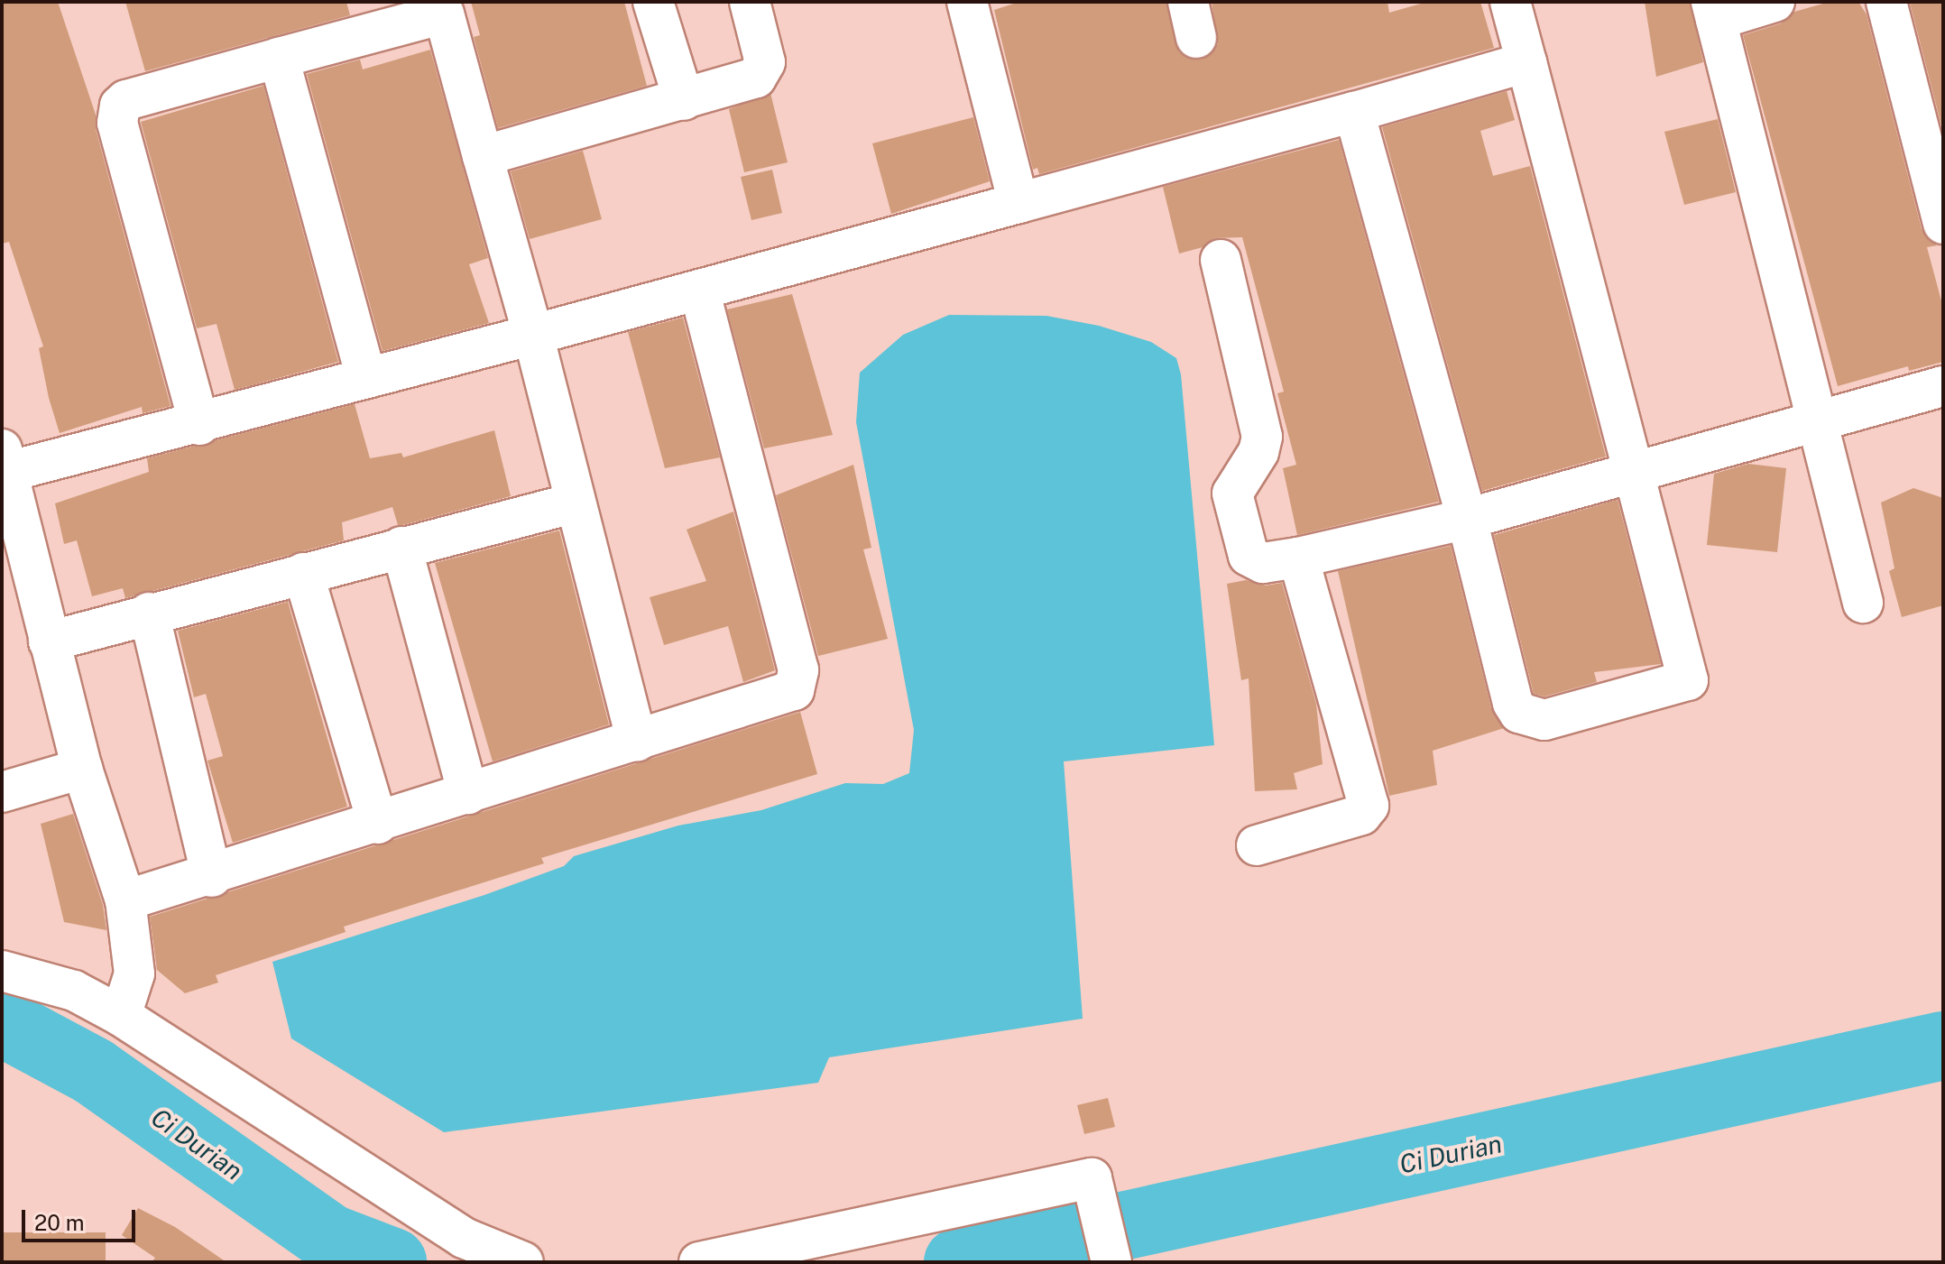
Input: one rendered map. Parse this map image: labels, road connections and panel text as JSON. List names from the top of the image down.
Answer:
{
  "water": ["Ci Durian"],
  "scale_bar": "20 m"
}
